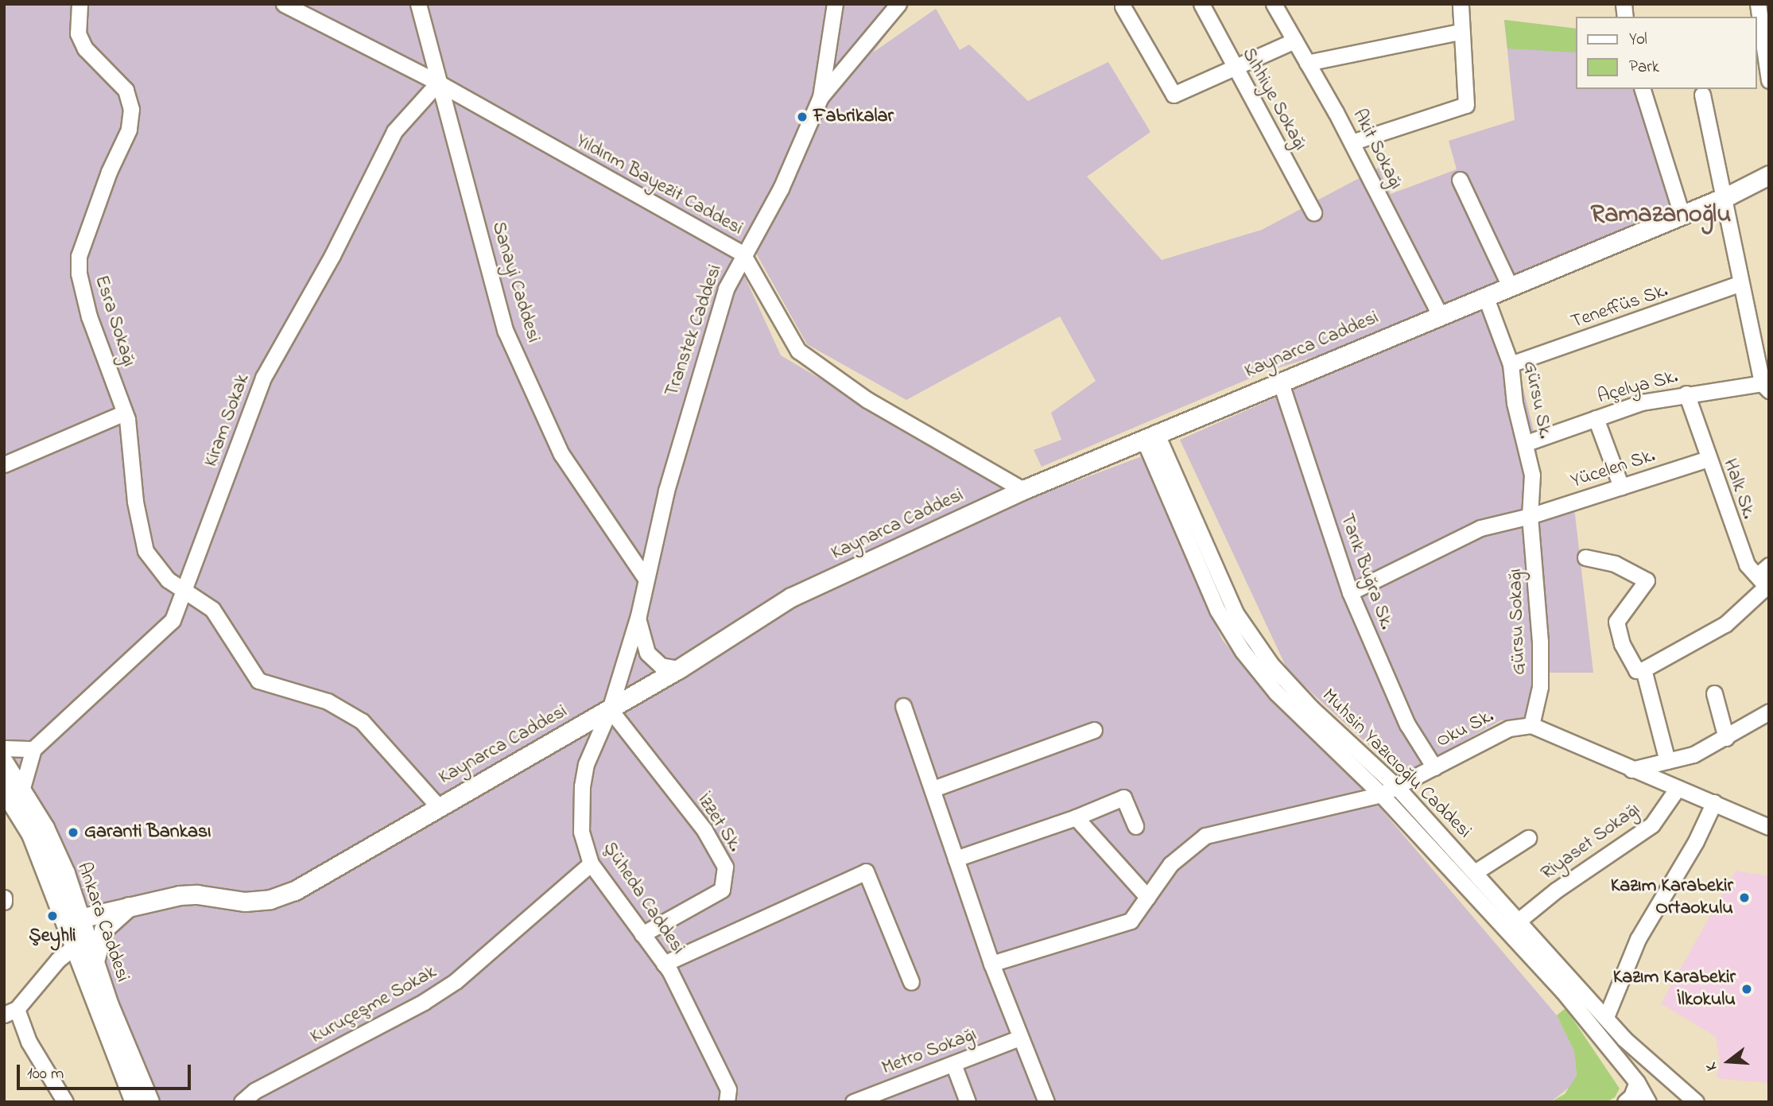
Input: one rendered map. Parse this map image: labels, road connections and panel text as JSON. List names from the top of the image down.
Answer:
{
  "streets": {
    "main road": ["Kaynarca Caddesi", "Ankara Caddesi"],
    "street": [
      "Sıhhiye Sokağı",
      "Akit Sokağı",
      "Yıldırım Bayezit Caddesi",
      "Sanayi Caddesi",
      "Teneffüs Sk.",
      "Esra Sokağı",
      "Transtek Caddesi",
      "Açelya Sk.",
      "Gürsu Sk.",
      "Kiram Sokak",
      "Yücelen Sk.",
      "Halk Sk.",
      "Tarık Buğra Sk.",
      "Gürsu Sokağı",
      "Oku Sk.",
      "Muhsin Yazıcıoğlu Caddesi",
      "İzzet Sk.",
      "Riyaset Sokağı",
      "Şüheda Caddesi",
      "Kuruçeşme Sokak",
      "Metro Sokağı"
    ]
  },
  "crossings": [
    ["Akit Sokağı", "Kaynarca Caddesi"],
    ["Yıldırım Bayezit Caddesi", "Sanayi Caddesi"],
    ["Yıldırım Bayezit Caddesi", "Transtek Caddesi"],
    ["Yıldırım Bayezit Caddesi", "Kaynarca Caddesi"],
    ["Yıldırım Bayezit Caddesi", "Kiram Sokak"],
    ["Sanayi Caddesi", "Transtek Caddesi"],
    ["Sanayi Caddesi", "Kiram Sokak"],
    ["Teneffüs Sk.", "Gürsu Sk."],
    ["Esra Sokağı", "Kaynarca Caddesi"],
    ["Esra Sokağı", "Kiram Sokak"],
    ["Transtek Caddesi", "Kaynarca Caddesi"],
    ["Transtek Caddesi", "İzzet Sk."],
    ["Transtek Caddesi", "Şüheda Caddesi"],
    ["Kaynarca Caddesi", "Gürsu Sk."],
    ["Kaynarca Caddesi", "Tarık Buğra Sk."],
    ["Kaynarca Caddesi", "Muhsin Yazıcıoğlu Caddesi"],
    ["Kaynarca Caddesi", "İzzet Sk."],
    ["Kaynarca Caddesi", "Şüheda Caddesi"],
    ["Kaynarca Caddesi", "Ankara Caddesi"],
    ["Açelya Sk.", "Gürsu Sk."],
    ["Açelya Sk.", "Halk Sk."],
    ["Gürsu Sk.", "Yücelen Sk."],
    ["Gürsu Sk.", "Gürsu Sokağı"],
    ["Yücelen Sk.", "Halk Sk."],
    ["Yücelen Sk.", "Tarık Buğra Sk."],
    ["Yücelen Sk.", "Gürsu Sokağı"],
    ["Tarık Buğra Sk.", "Oku Sk."],
    ["Gürsu Sokağı", "Oku Sk."],
    ["Oku Sk.", "Muhsin Yazıcıoğlu Caddesi"],
    ["Muhsin Yazıcıoğlu Caddesi", "Riyaset Sokağı"],
    ["İzzet Sk.", "Şüheda Caddesi"],
    ["Şüheda Caddesi", "Kuruçeşme Sokak"]
  ],
  "districts": ["Ramazanoğlu"],
  "places": [
    "Fabrikalar",
    "Garanti Bankası",
    "Kazım Karabekir Ortaokulu",
    "Şeyhli",
    "Kazım Karabekir İlkokulu"
  ],
  "legend": ["Yol", "Park"],
  "scale_bar": "100 m",
  "north": "left"
}
